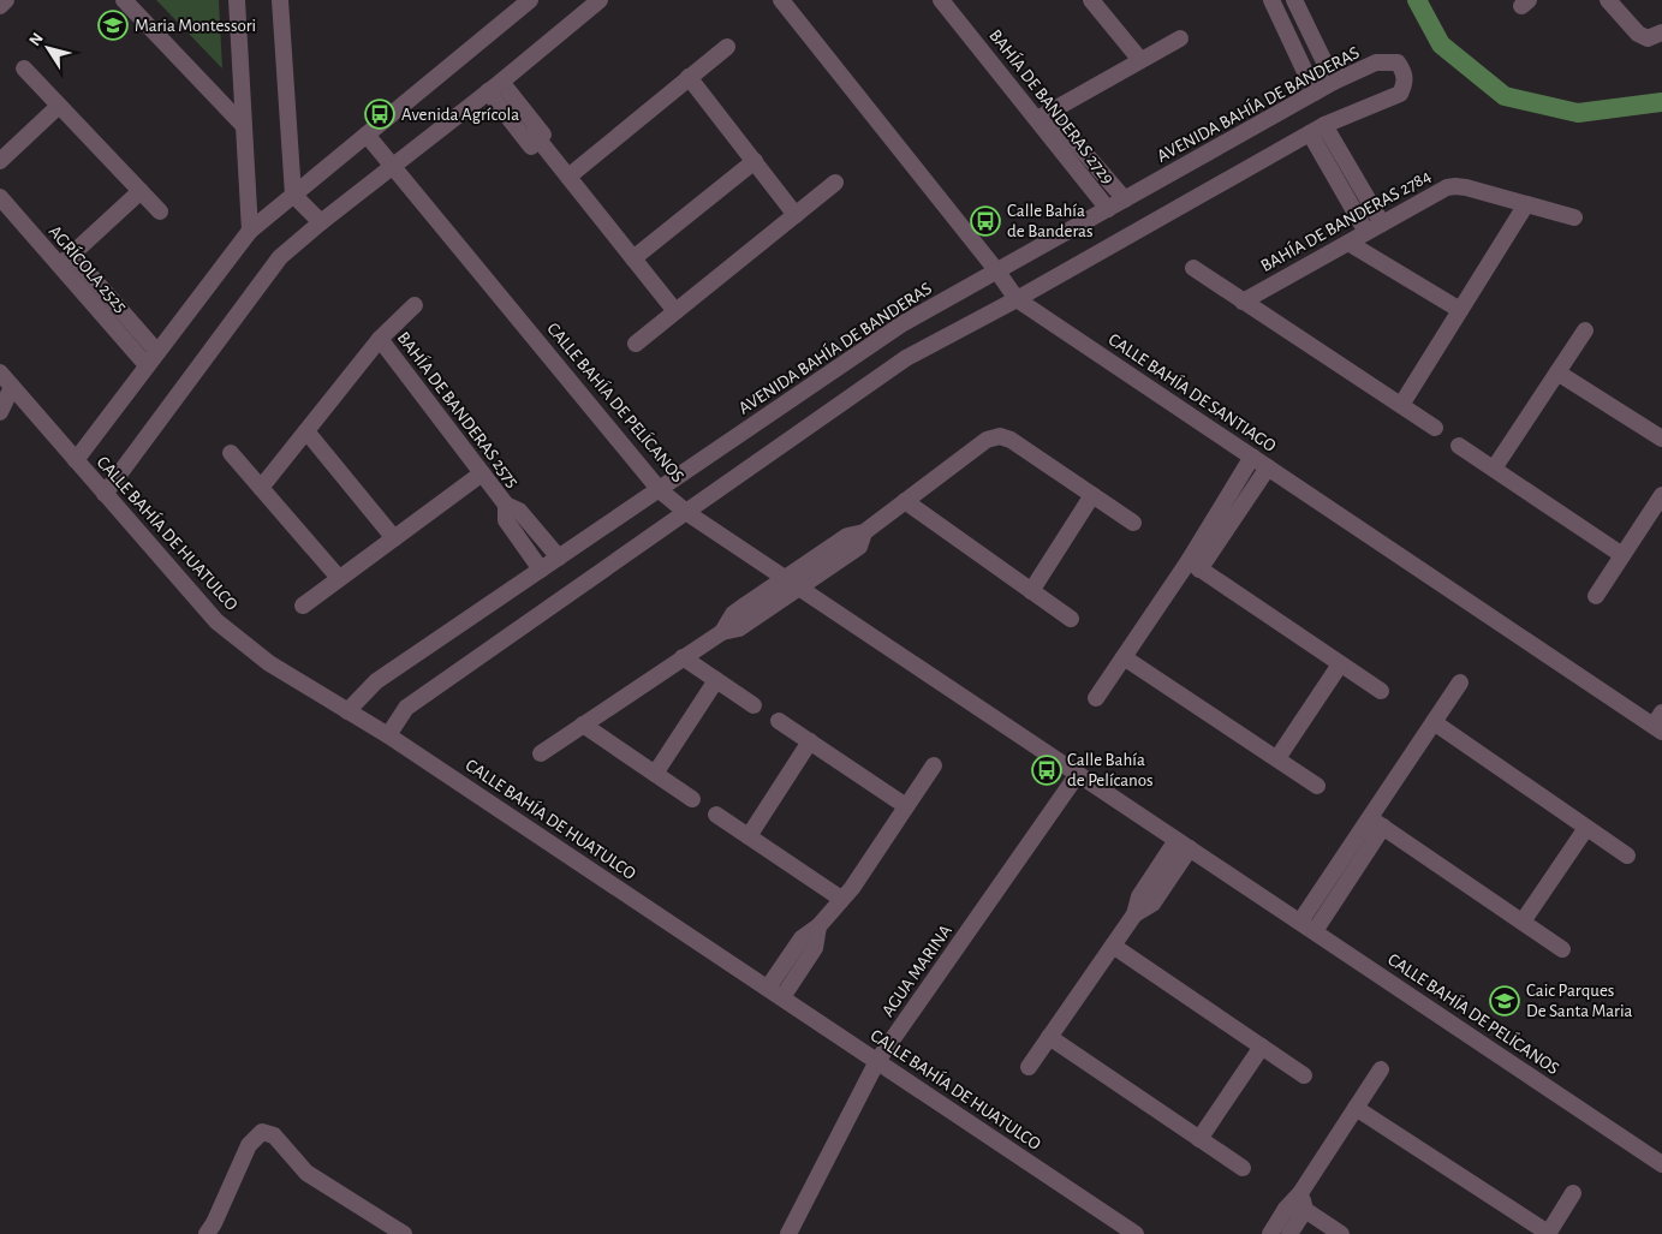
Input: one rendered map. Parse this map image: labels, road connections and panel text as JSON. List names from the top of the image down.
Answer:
{
  "streets": {
    "street": [
      "AVENIDA BAHÍA DE BANDERAS",
      "BAHÍA DE BANDERAS 2729",
      "BAHÍA DE BANDERAS 2784",
      "AGRÍCOLA 2525",
      "CALLE BAHÍA DE SANTIAGO",
      "CALLE BAHÍA DE PELÍCANOS",
      "BAHÍA DE BANDERAS 2575",
      "CALLE BAHÍA DE HUATULCO",
      "AGUA MARINA"
    ]
  },
  "crossings": [
    ["AVENIDA BAHÍA DE BANDERAS", "BAHÍA DE BANDERAS 2729"],
    ["AVENIDA BAHÍA DE BANDERAS", "CALLE BAHÍA DE SANTIAGO"],
    ["AVENIDA BAHÍA DE BANDERAS", "CALLE BAHÍA DE PELÍCANOS"],
    ["AVENIDA BAHÍA DE BANDERAS", "BAHÍA DE BANDERAS 2575"],
    ["AVENIDA BAHÍA DE BANDERAS", "CALLE BAHÍA DE HUATULCO"],
    ["CALLE BAHÍA DE PELÍCANOS", "AGUA MARINA"],
    ["CALLE BAHÍA DE HUATULCO", "AGUA MARINA"]
  ],
  "places": {
    "school or university": ["Maria Montessori", "Caic Parques De Santa Maria"],
    "bus stop": ["Avenida Agrícola", "Calle Bahía de Banderas", "Calle Bahía de Pelícanos"]
  },
  "north": "top left"
}
